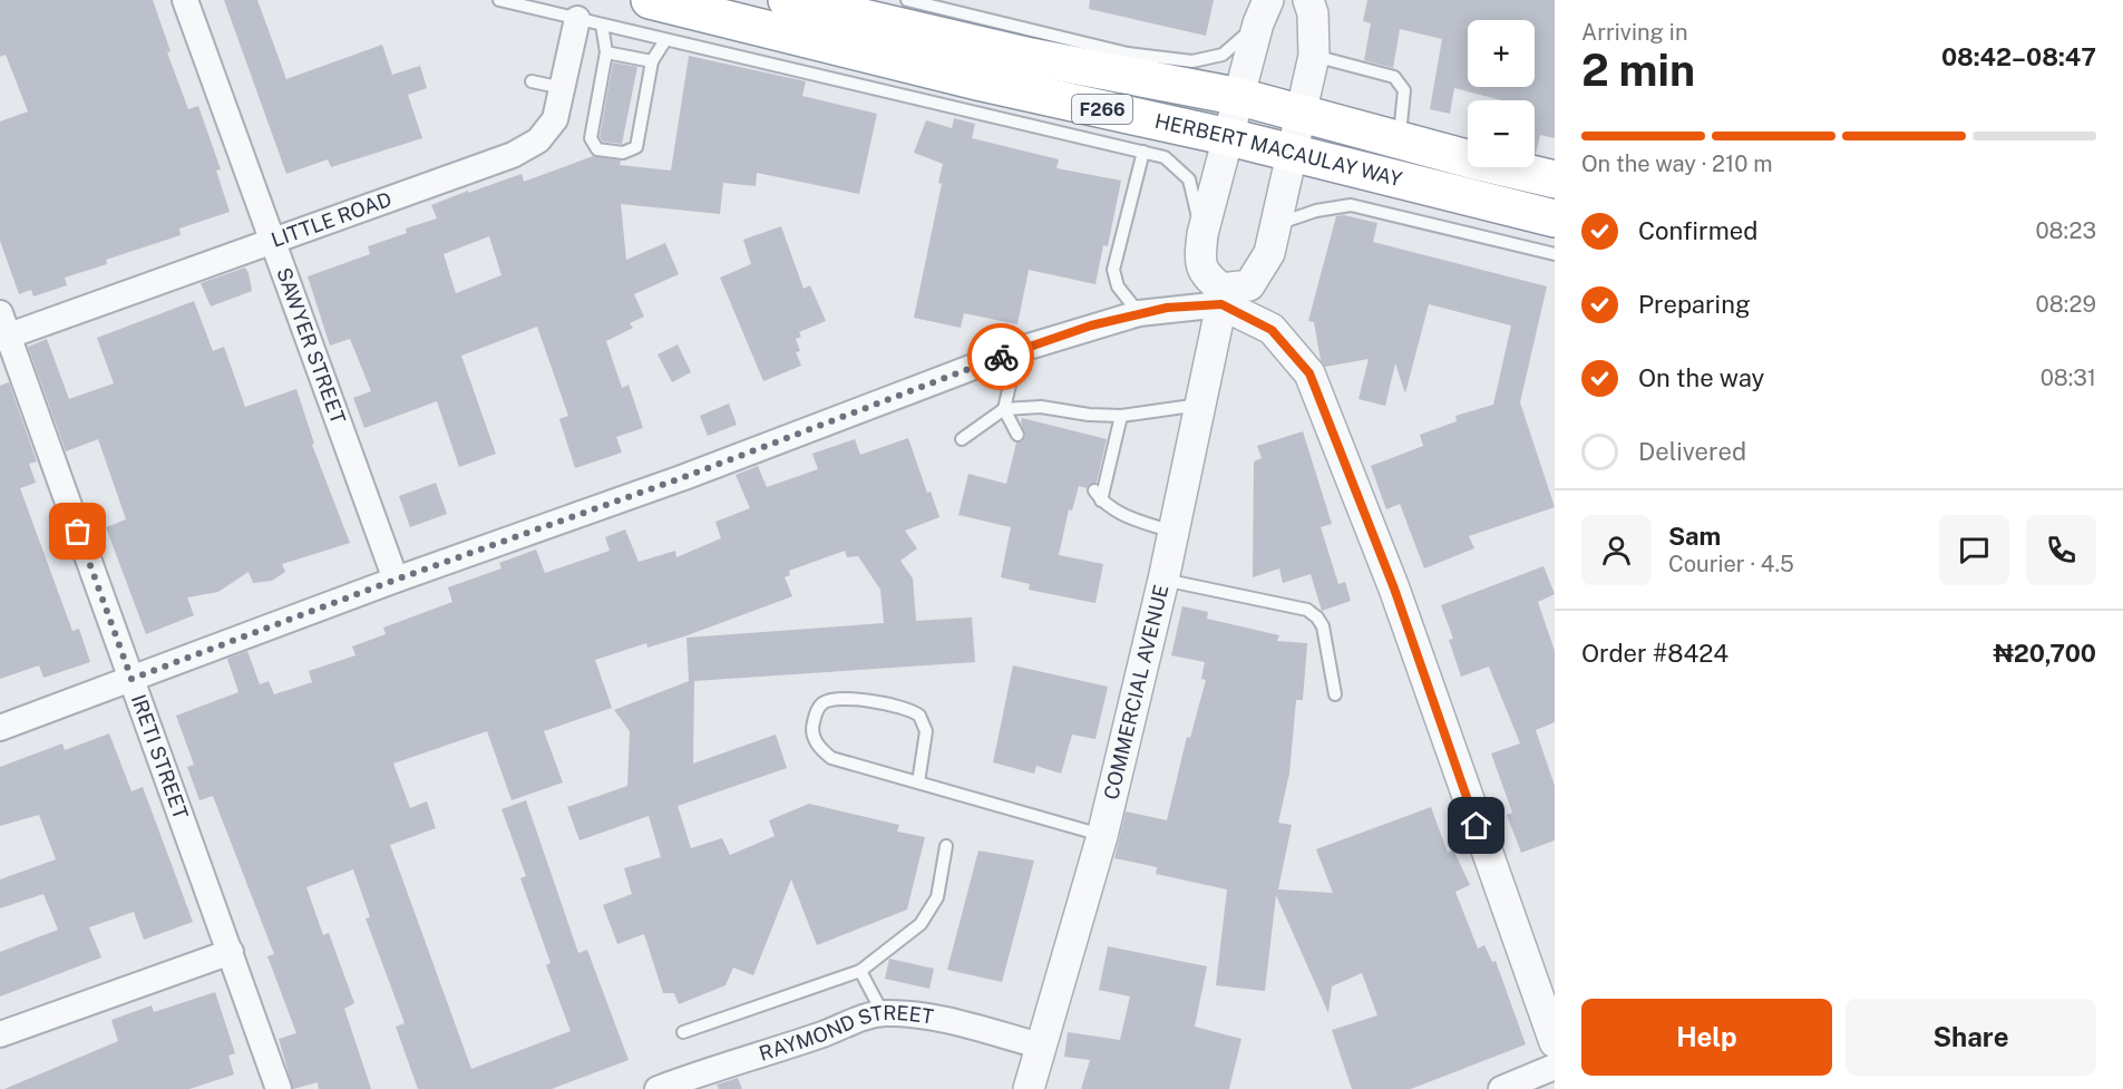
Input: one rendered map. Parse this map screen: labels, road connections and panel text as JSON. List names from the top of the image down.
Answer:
{
  "streets": {
    "highway": ["F266", "HERBERT MACAULAY WAY"],
    "street": [
      "LITTLE ROAD",
      "SAWYER STREET",
      "COMMERCIAL AVENUE",
      "IRETI STREET",
      "RAYMOND STREET"
    ]
  },
  "crossings": [
    ["LITTLE ROAD", "SAWYER STREET"],
    ["LITTLE ROAD", "IRETI STREET"],
    ["COMMERCIAL AVENUE", "RAYMOND STREET"]
  ],
  "page": {
    "heading": ["2 min", "Arriving in", "08:42–08:47"],
    "panel": [
      "Sam",
      "Courier · 4.5",
      "Order #8424",
      "₦20,700"
    ],
    "map_buttons": ["+", "−"],
    "bar": "On the way · 210 m",
    "list": [
      ["Confirmed", "08:23"],
      ["Preparing", "08:29"],
      ["On the way", "08:31"],
      "Delivered"
    ],
    "buttons": ["Help", "Share"]
  }
}
